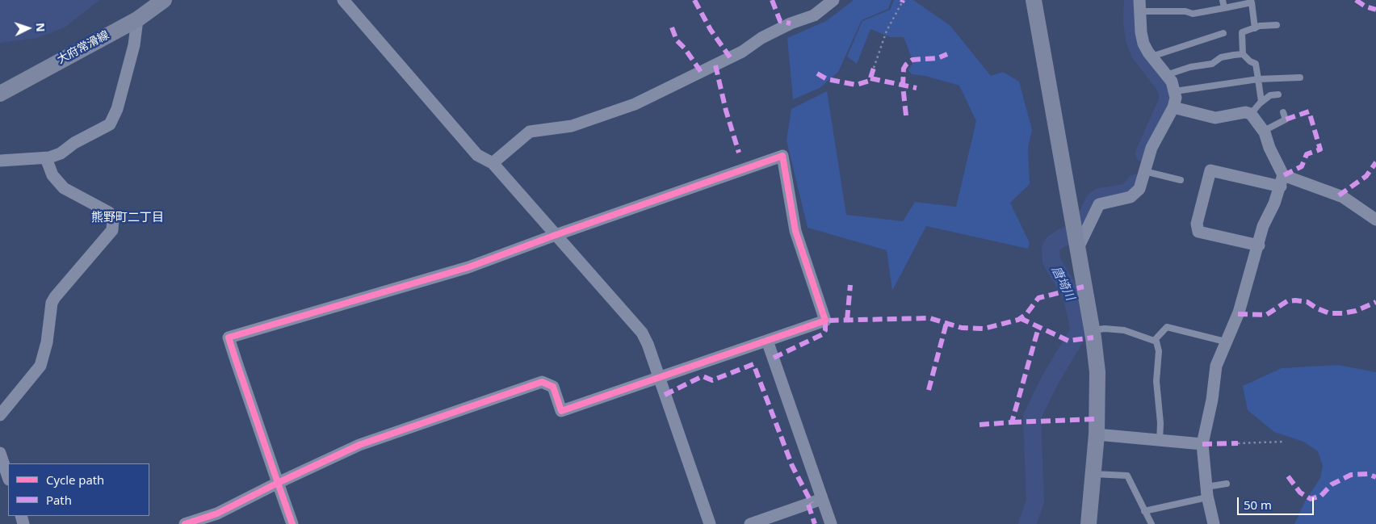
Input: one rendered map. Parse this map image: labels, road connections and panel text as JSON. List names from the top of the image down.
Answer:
{
  "streets": {
    "street": ["大府常滑線"]
  },
  "districts": ["熊野町二丁目"],
  "water": ["唐埼川"],
  "legend": ["Cycle path", "Path"],
  "scale_bar": "50 m",
  "north": "right"
}
